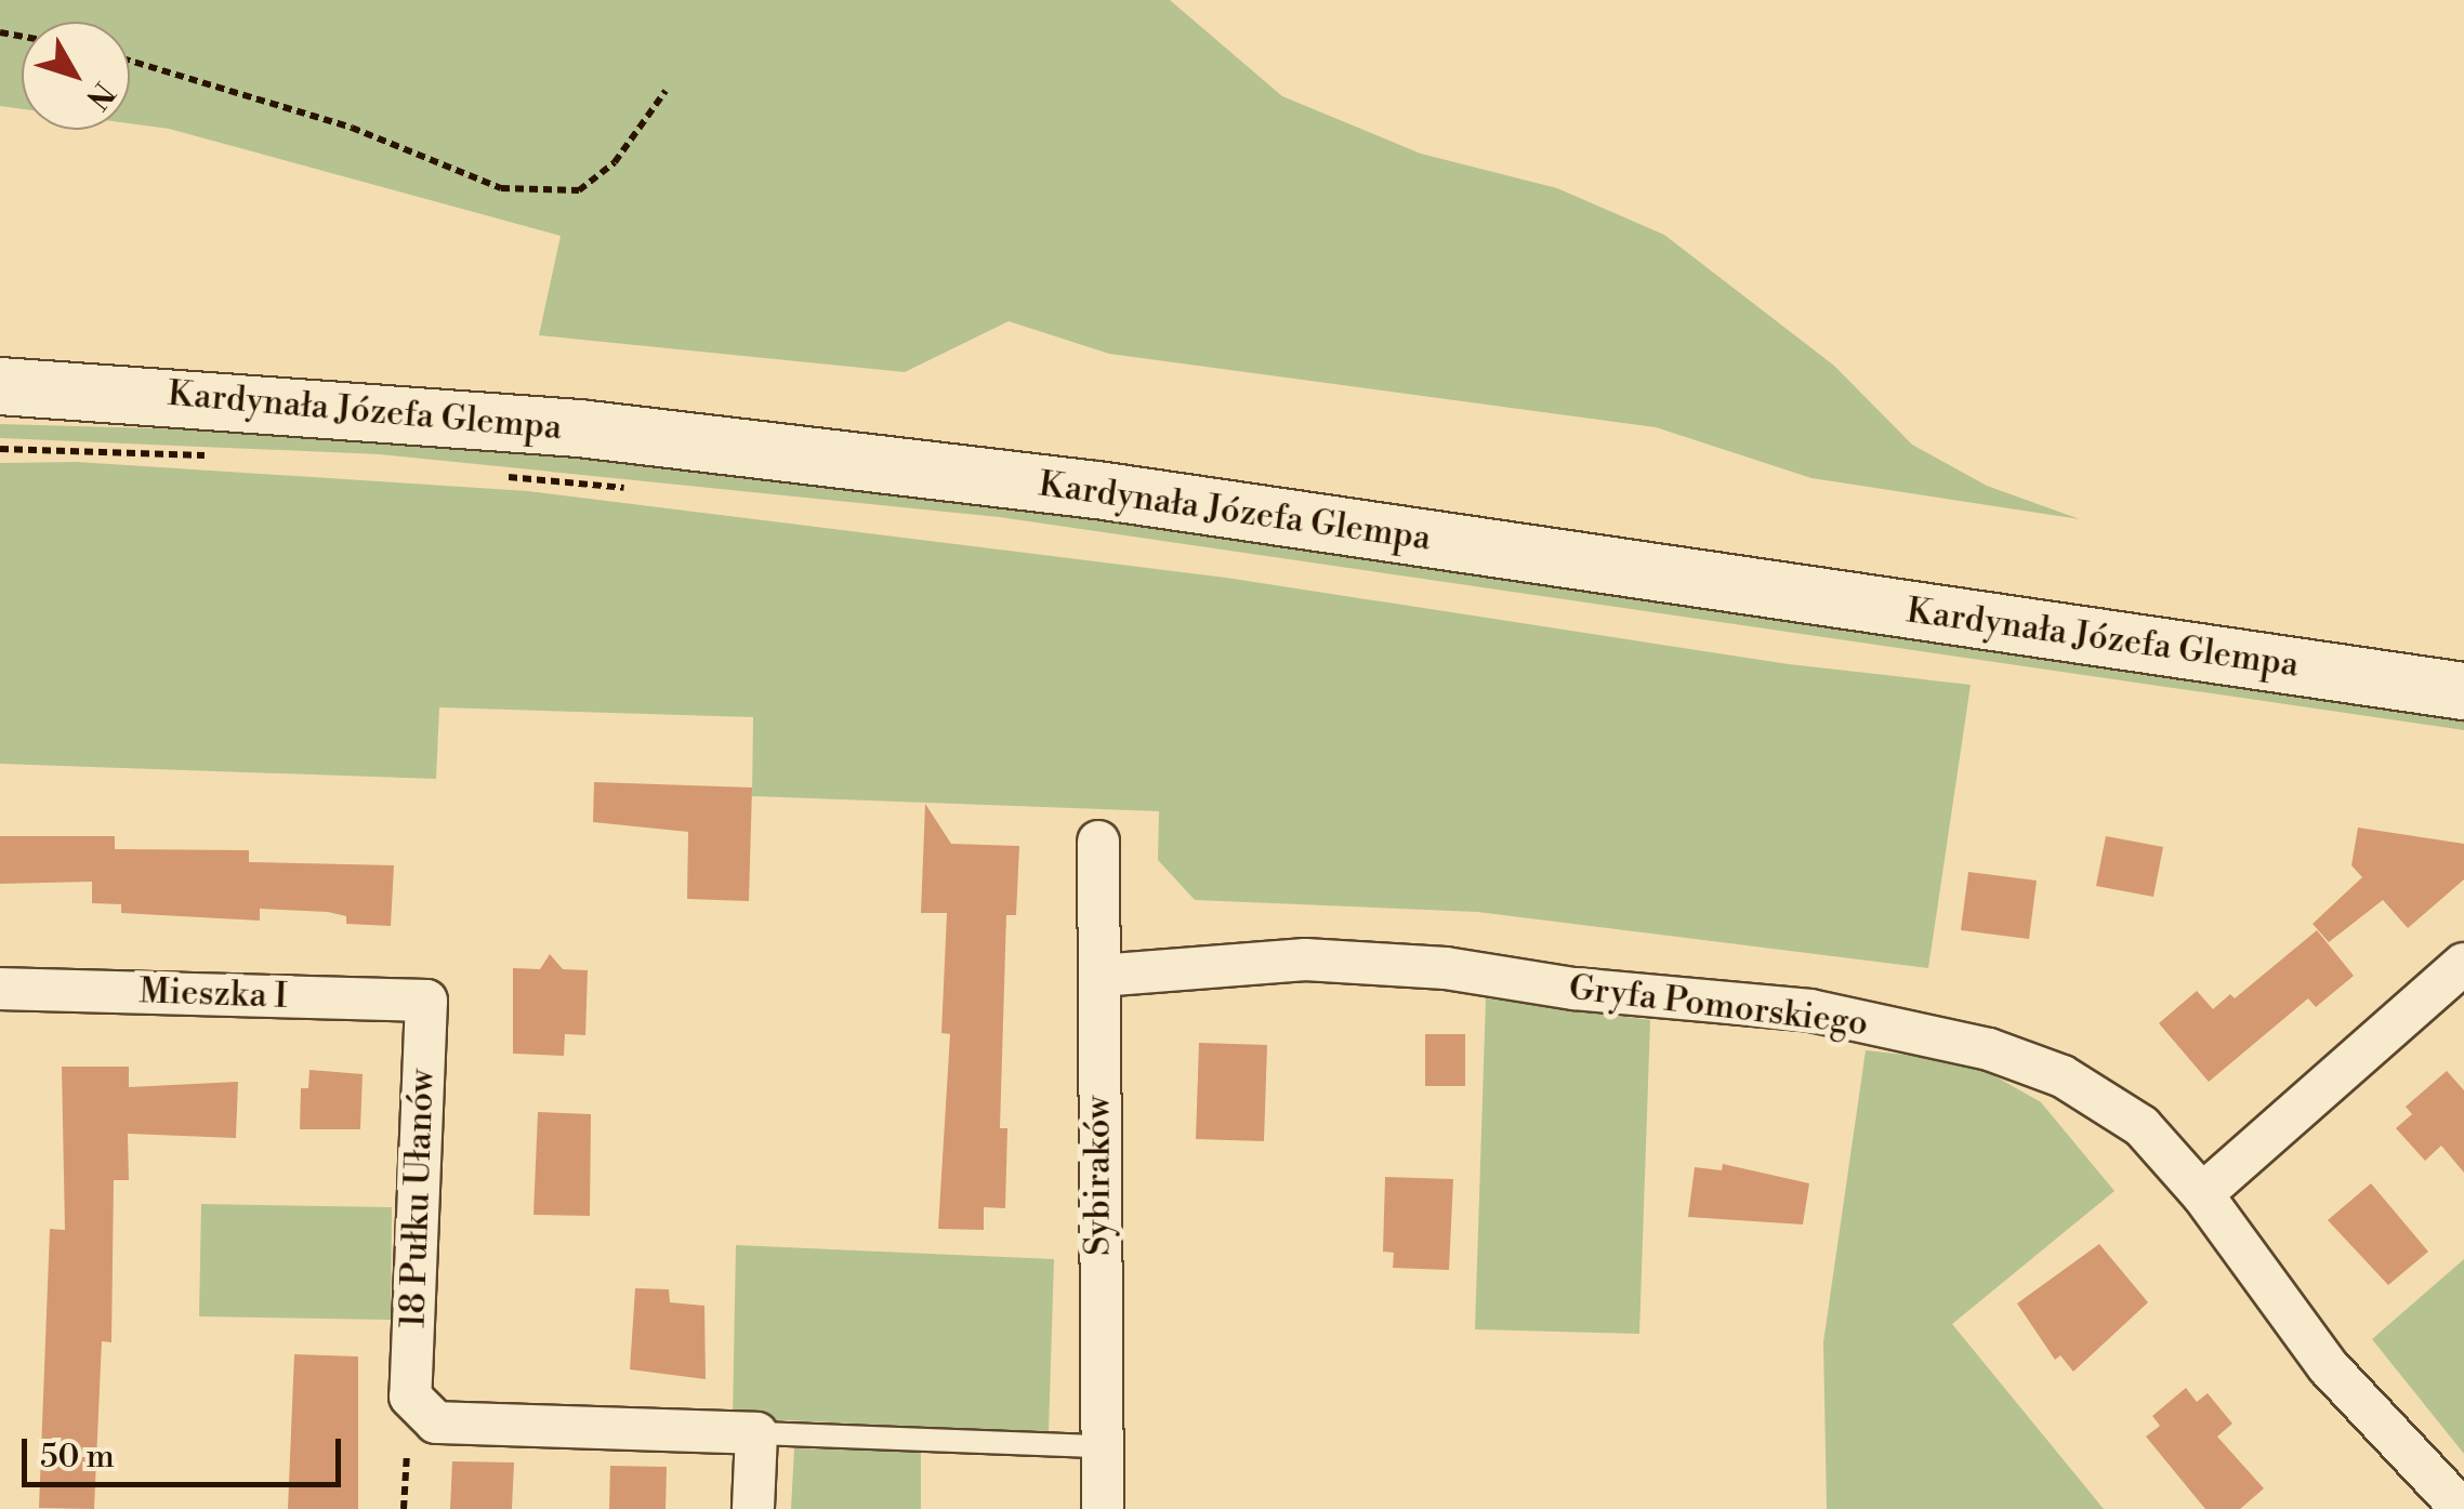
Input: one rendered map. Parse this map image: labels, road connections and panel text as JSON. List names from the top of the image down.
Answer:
{
  "streets": {
    "main road": ["Kardynała Józefa Glempa"],
    "street": [
      "Mieszka I",
      "Gryfa Pomorskiego",
      "Sybiraków",
      "18 Pułku Ułanów"
    ]
  },
  "crossings": [
    ["Mieszka I", "18 Pułku Ułanów"],
    ["Gryfa Pomorskiego", "Sybiraków"]
  ],
  "scale_bar": "50 m",
  "north": "bottom right"
}
